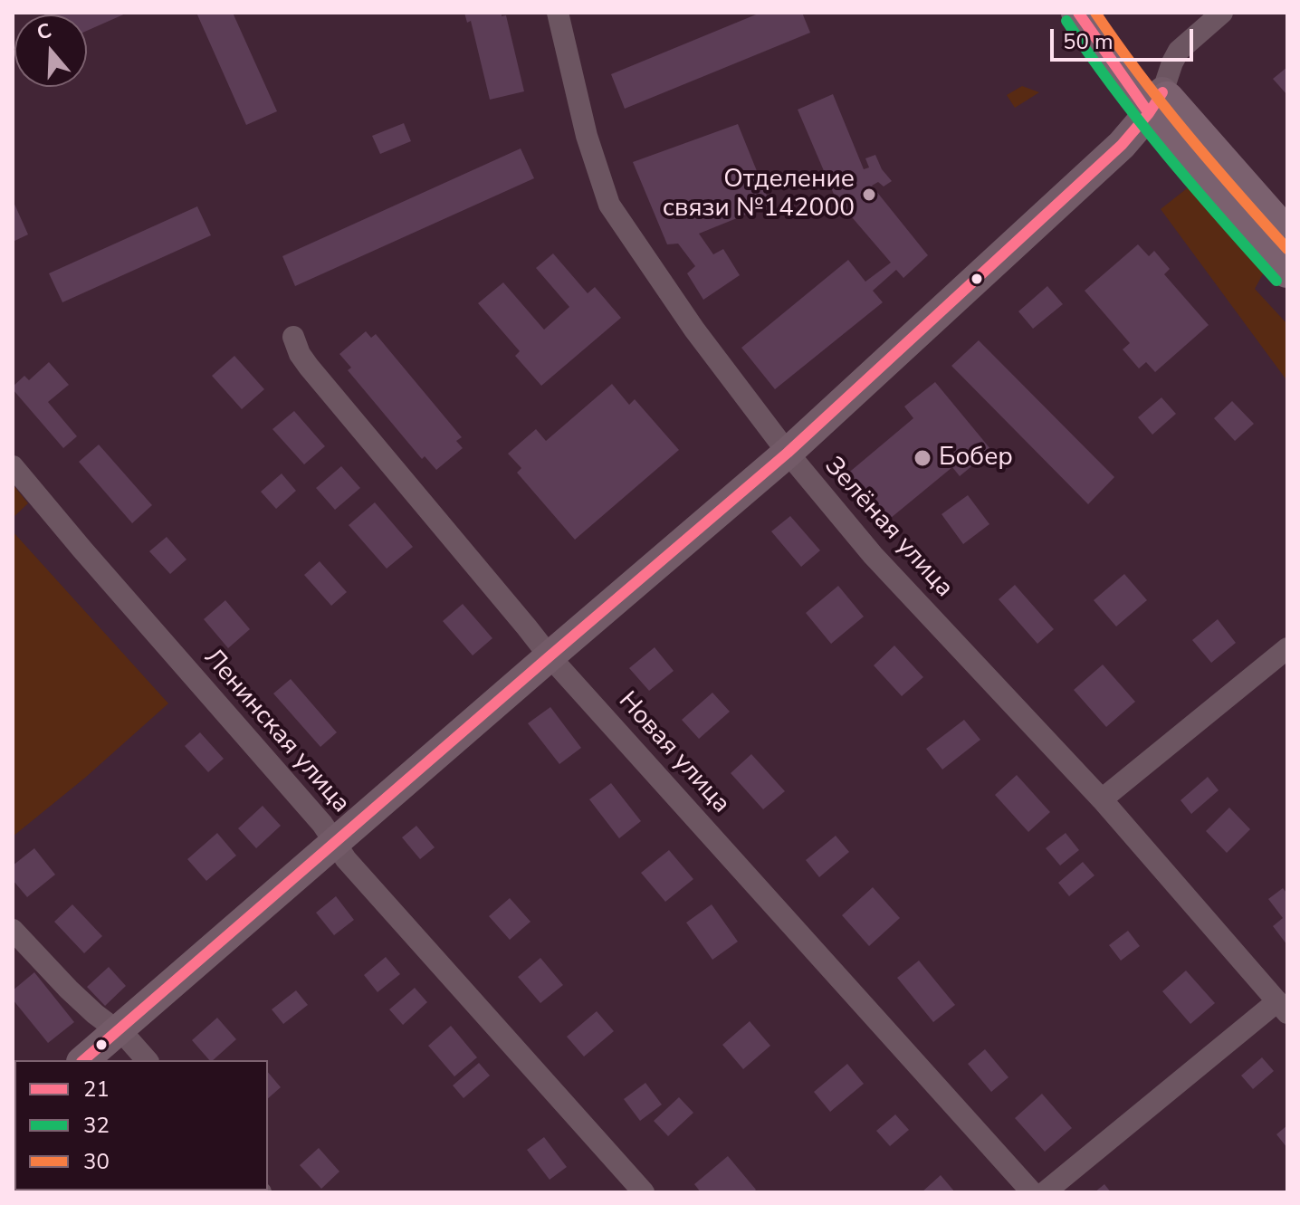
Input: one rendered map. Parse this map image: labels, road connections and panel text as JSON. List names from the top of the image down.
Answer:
{
  "streets": {
    "street": ["Зелёная улица", "Ленинская улица", "Новая улица"]
  },
  "places": ["Отделение связи №142000", "Бобер"],
  "lines": ["transit line 21", "transit line 30", "transit line 32"],
  "legend": ["21", "32", "30"],
  "scale_bar": "50 m",
  "north": "top"
}
